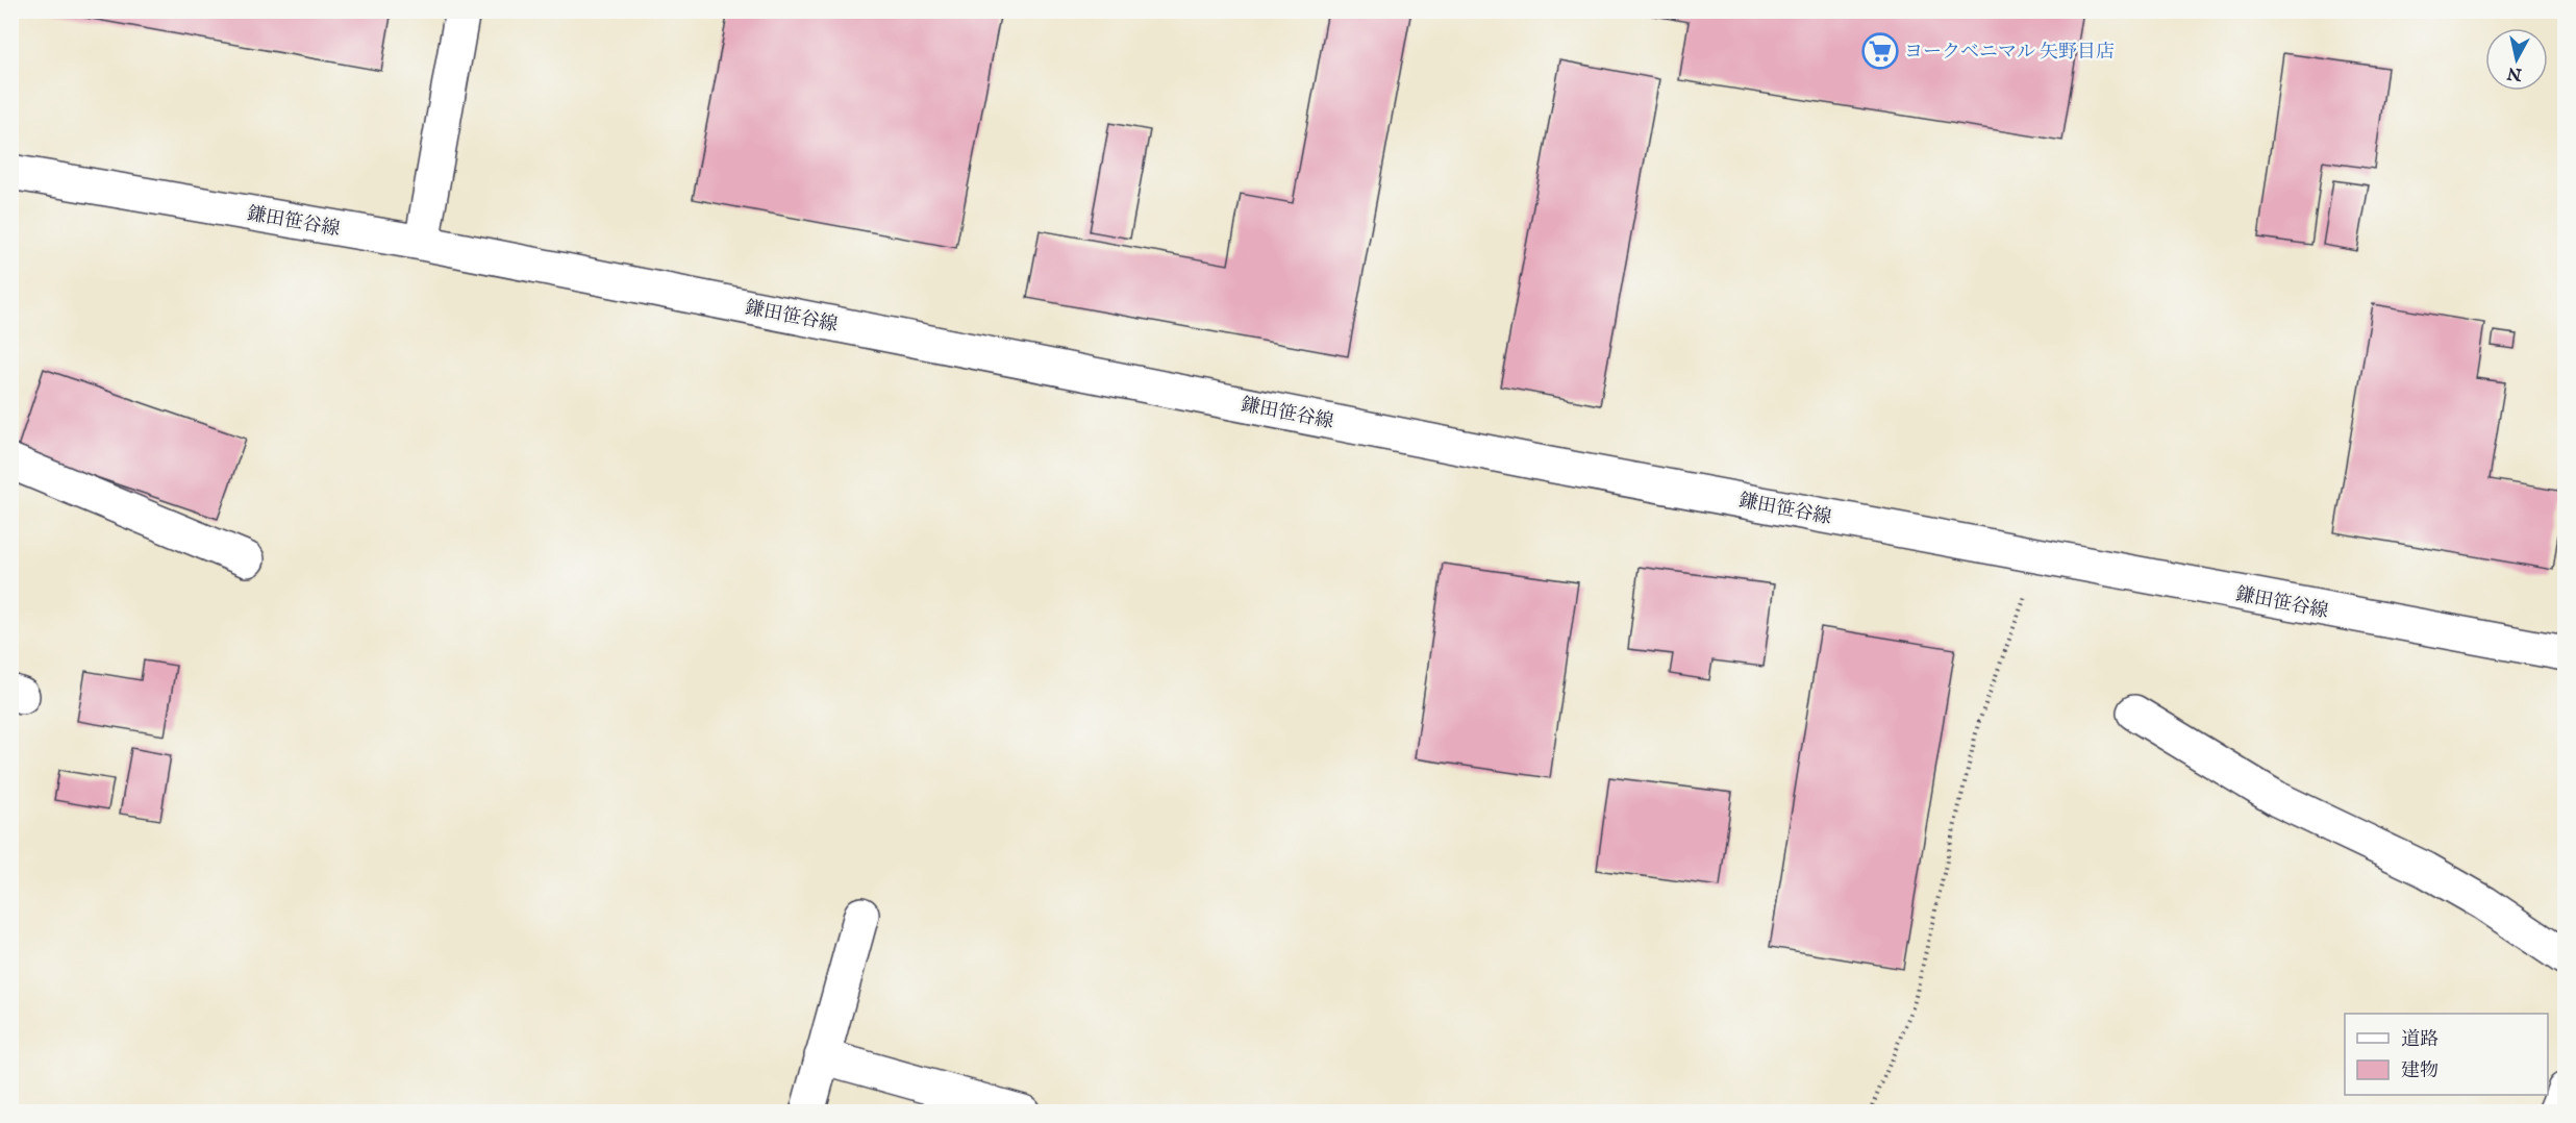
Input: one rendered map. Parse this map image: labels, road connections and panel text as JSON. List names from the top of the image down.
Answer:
{
  "streets": {
    "street": ["鎌田笹谷線"]
  },
  "places": {
    "supermarket": ["ヨークベニマル 矢野目店"]
  },
  "legend": ["道路", "建物"],
  "north": "bottom"
}
